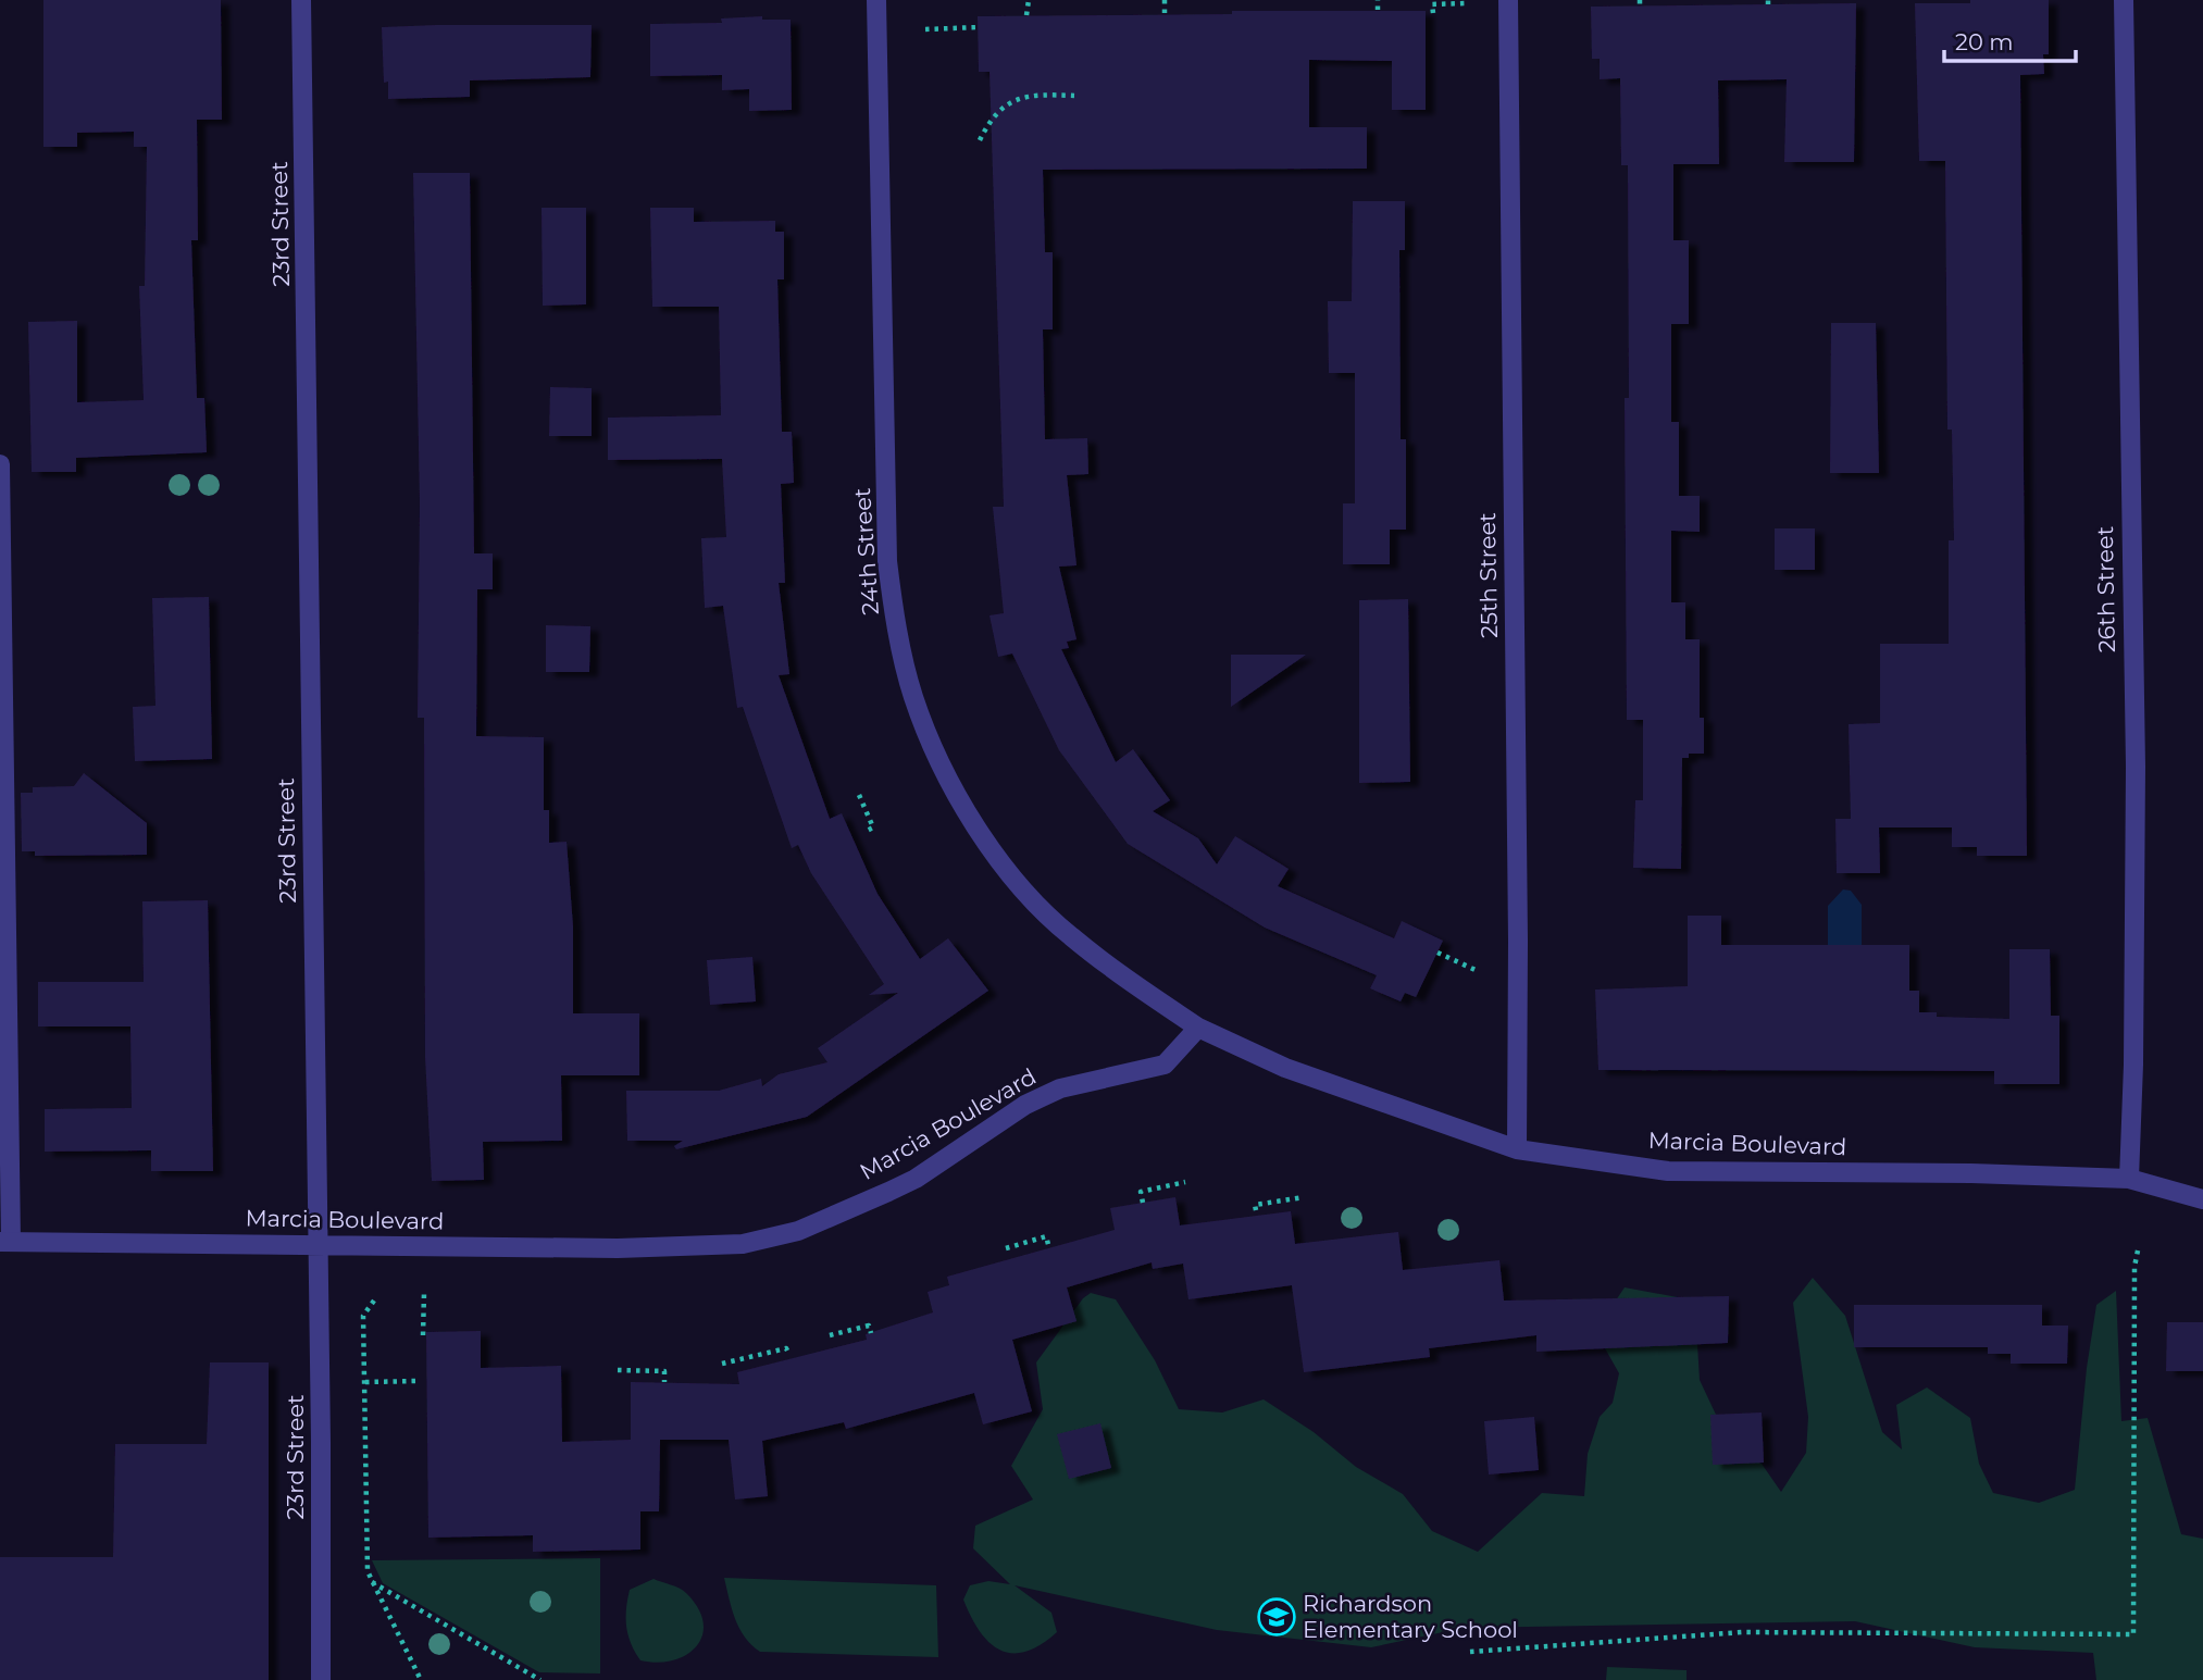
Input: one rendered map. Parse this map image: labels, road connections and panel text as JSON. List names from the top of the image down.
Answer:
{
  "streets": {
    "street": [
      "23rd Street",
      "24th Street",
      "25th Street",
      "26th Street",
      "Marcia Boulevard"
    ]
  },
  "crossings": [
    ["23rd Street", "Marcia Boulevard"],
    ["24th Street", "Marcia Boulevard"],
    ["25th Street", "Marcia Boulevard"],
    ["26th Street", "Marcia Boulevard"]
  ],
  "places": {
    "school or university": ["Richardson Elementary School"]
  },
  "scale_bar": "20 m"
}
